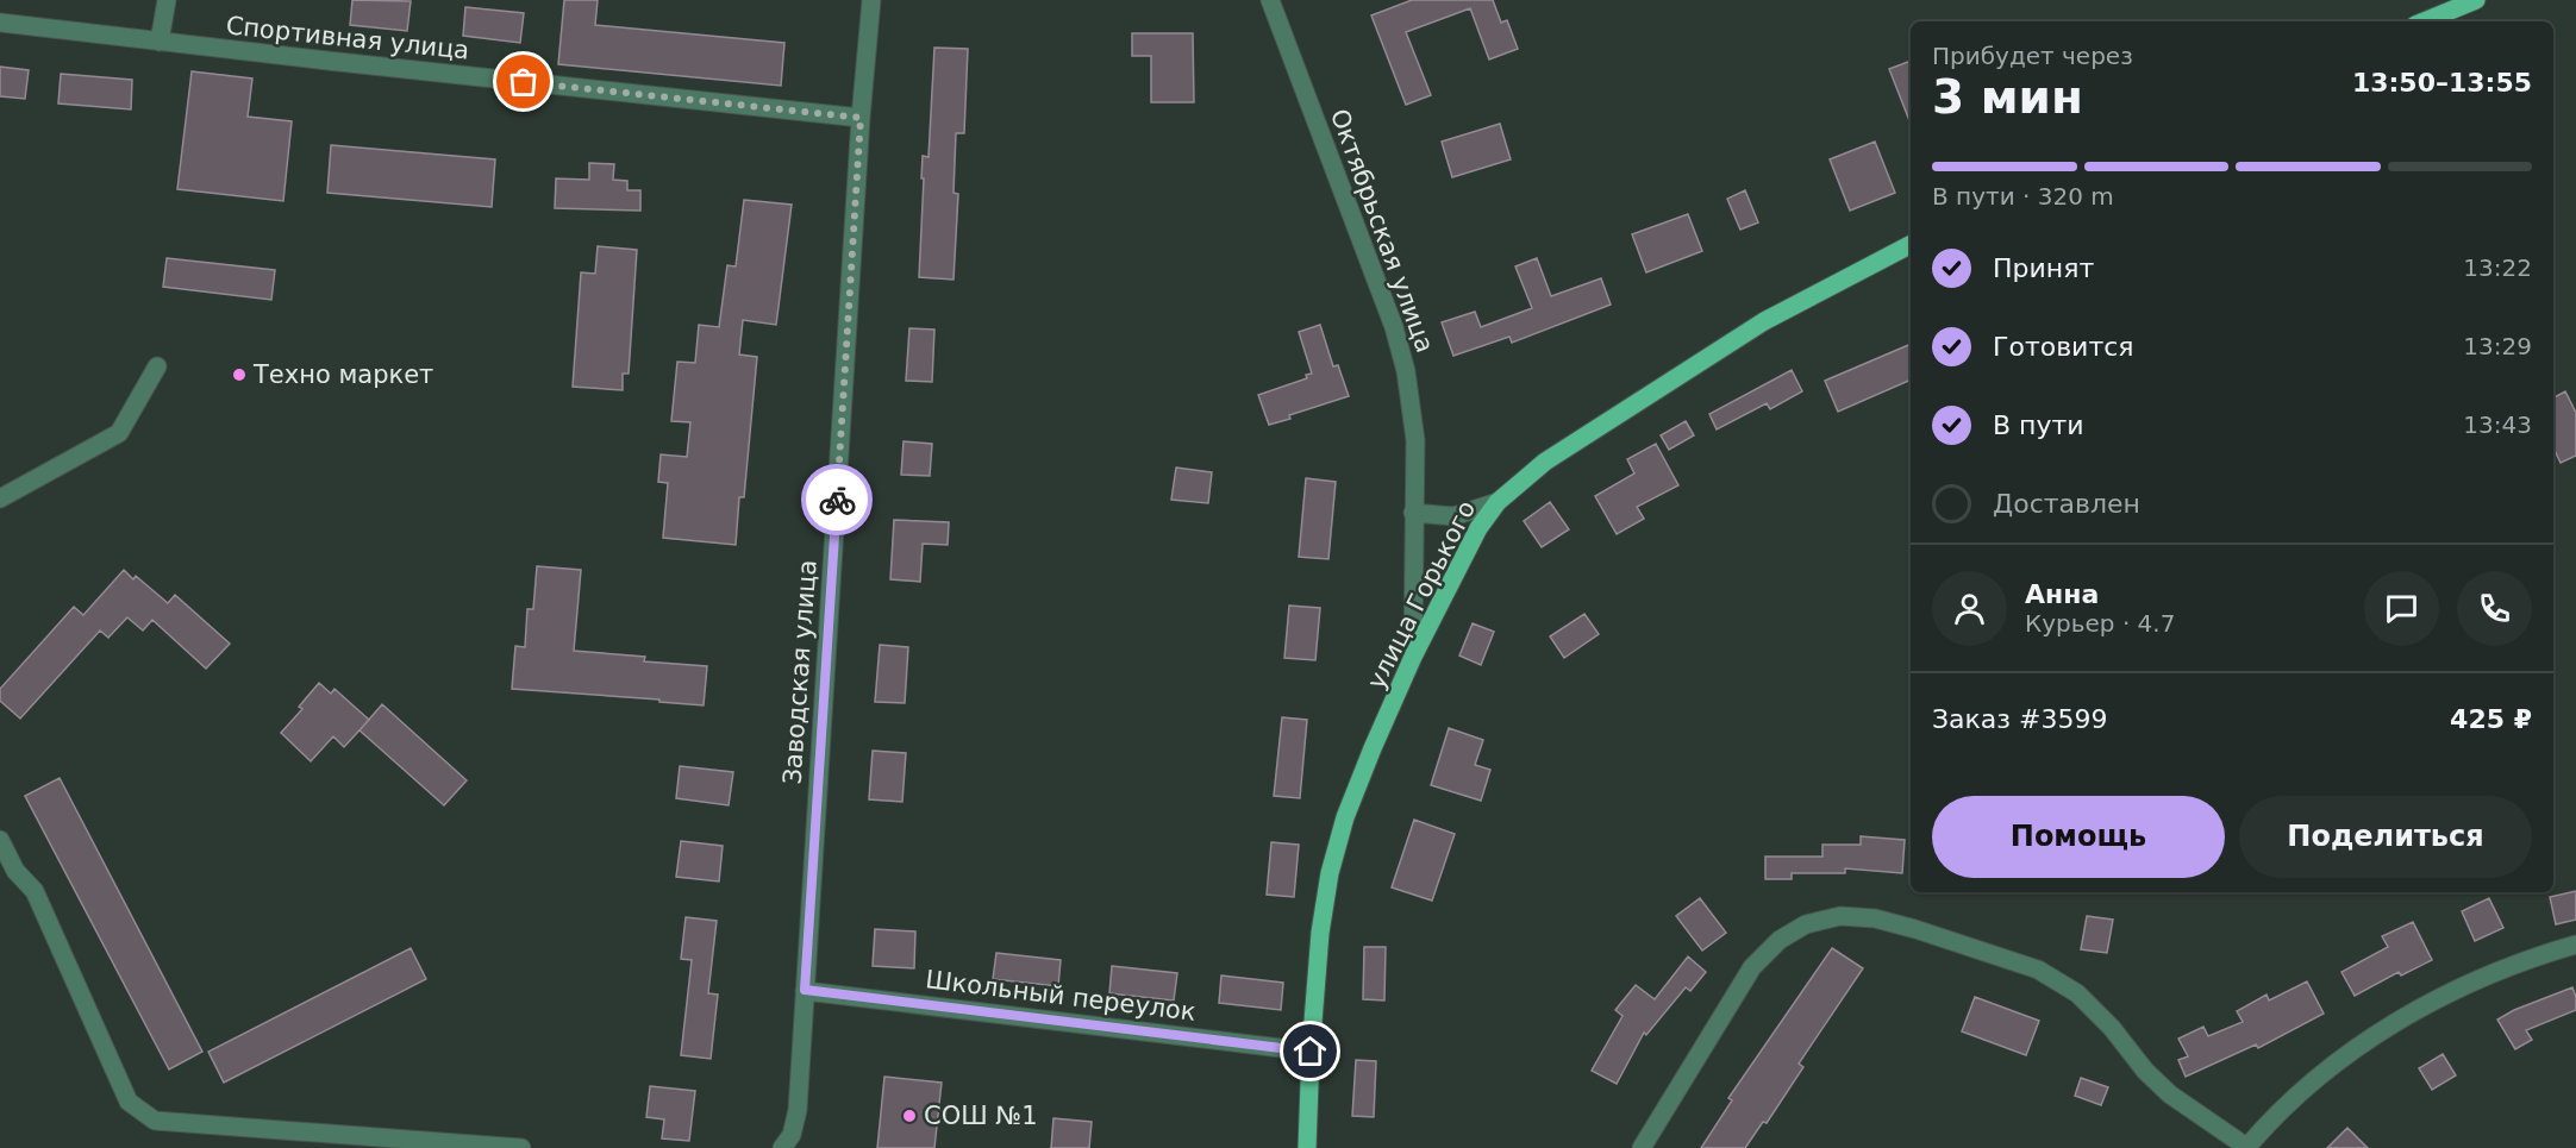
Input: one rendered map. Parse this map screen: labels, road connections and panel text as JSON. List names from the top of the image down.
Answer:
{
  "streets": {
    "main road": ["улица Горького"],
    "street": [
      "Спортивная улица",
      "Октябрьская улица",
      "Заводская улица",
      "Школьный переулок"
    ]
  },
  "crossings": [
    ["Спортивная улица", "Заводская улица"],
    ["Октябрьская улица", "улица Горького"],
    ["улица Горького", "Школьный переулок"],
    ["Заводская улица", "Школьный переулок"]
  ],
  "places": ["Техно маркет", "СОШ №1"],
  "page": {
    "heading": ["3 мин", "Прибудет через", "13:50–13:55"],
    "panel": [
      "Анна",
      "Курьер · 4.7",
      "Заказ #3599",
      "425 ₽"
    ],
    "bar": "В пути · 320 m",
    "list": [
      ["Принят", "13:22"],
      ["Готовится", "13:29"],
      ["В пути", "13:43"],
      "Доставлен"
    ],
    "buttons": ["Помощь", "Поделиться"]
  }
}
